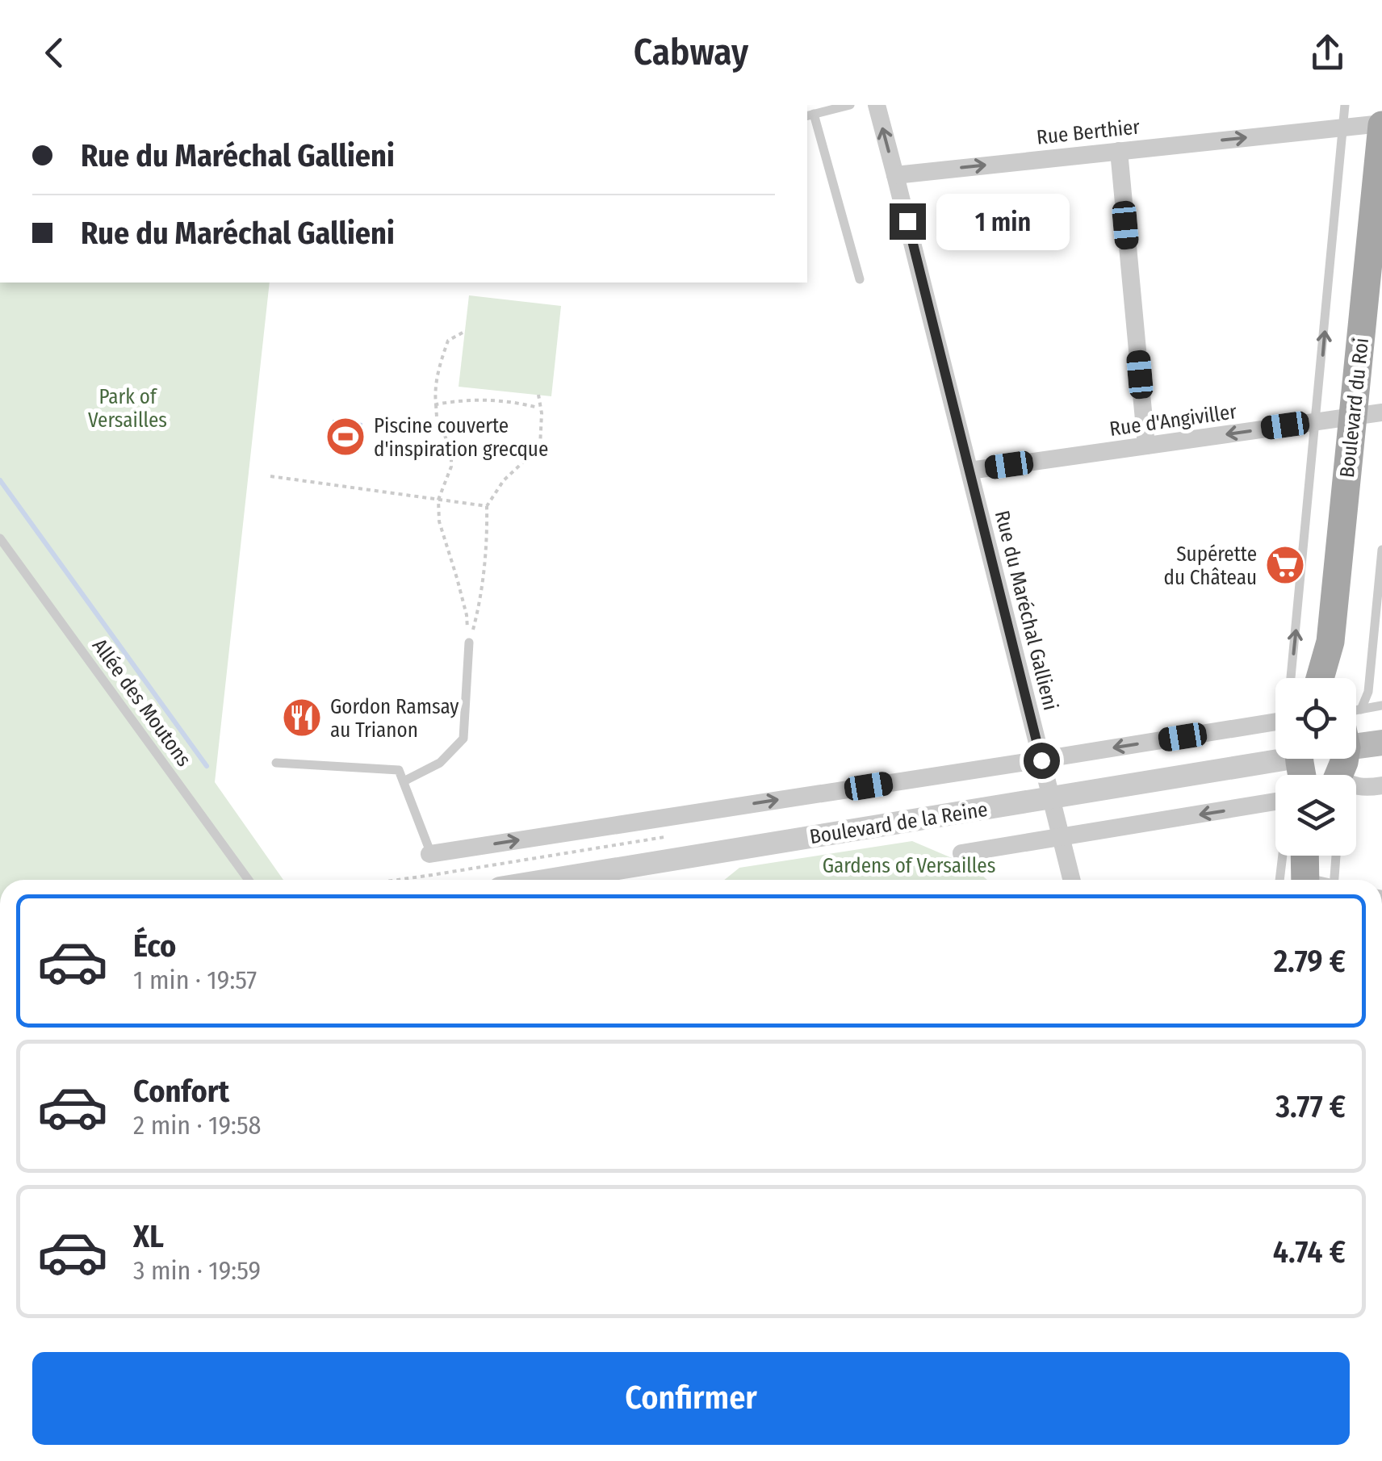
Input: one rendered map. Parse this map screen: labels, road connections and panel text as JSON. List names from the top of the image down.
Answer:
{
  "streets": {
    "main road": ["Boulevard du Roi", "Boulevard de la Reine"],
    "street": ["Rue Berthier", "Rue d'Angiviller", "Rue du Maréchal Gallieni"],
    "lane": ["Allée des Moutons"]
  },
  "crossings": [
    ["Rue Berthier", "Boulevard du Roi"],
    ["Rue Berthier", "Rue du Maréchal Gallieni"],
    ["Boulevard du Roi", "Rue d'Angiviller"],
    ["Rue d'Angiviller", "Rue du Maréchal Gallieni"],
    ["Rue du Maréchal Gallieni", "Boulevard de la Reine"]
  ],
  "one_way": ["Rue Berthier", "Rue d'Angiviller"],
  "parks": ["Park of Versailles", "Gardens of Versailles"],
  "places": {
    "sports": ["Piscine couverte d'inspiration grecque"],
    "supermarket": ["Supérette du Château"],
    "restaurant": ["Gordon Ramsay au Trianon"]
  },
  "page": {
    "header": "Cabway",
    "banner": ["Rue du Maréchal Gallieni", "Rue du Maréchal Gallieni"],
    "bubble": "1 min",
    "list": [
      {
        "name": "Éco",
        "note": "1 min · 19:57",
        "value": "2.79 €"
      },
      {
        "name": "Confort",
        "note": "2 min · 19:58",
        "value": "3.77 €"
      },
      {
        "name": "XL",
        "note": "3 min · 19:59",
        "value": "4.74 €"
      }
    ],
    "buttons": "Confirmer"
  }
}
